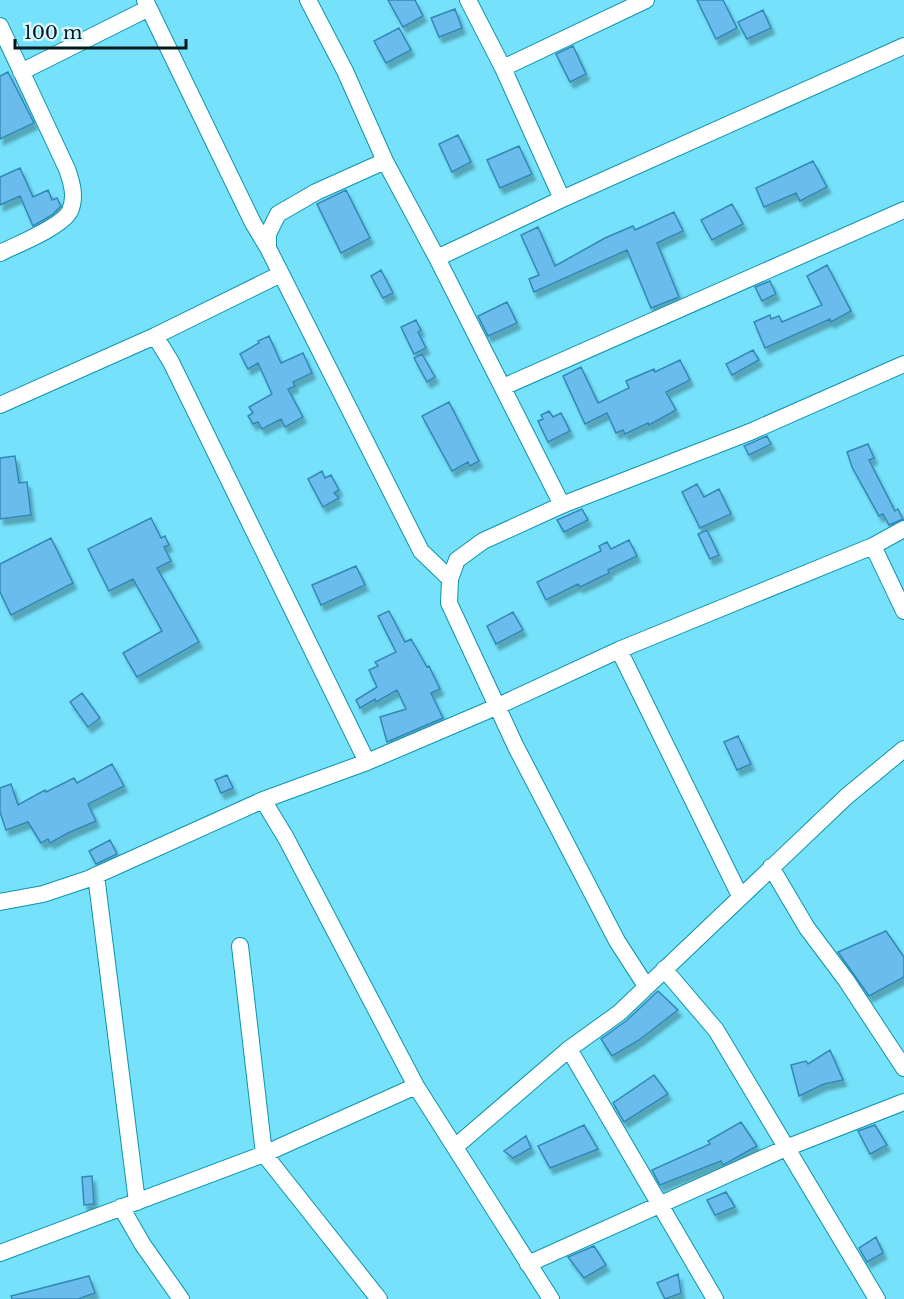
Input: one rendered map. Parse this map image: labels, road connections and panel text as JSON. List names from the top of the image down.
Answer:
{
  "scale_bar": "100 m"
}
